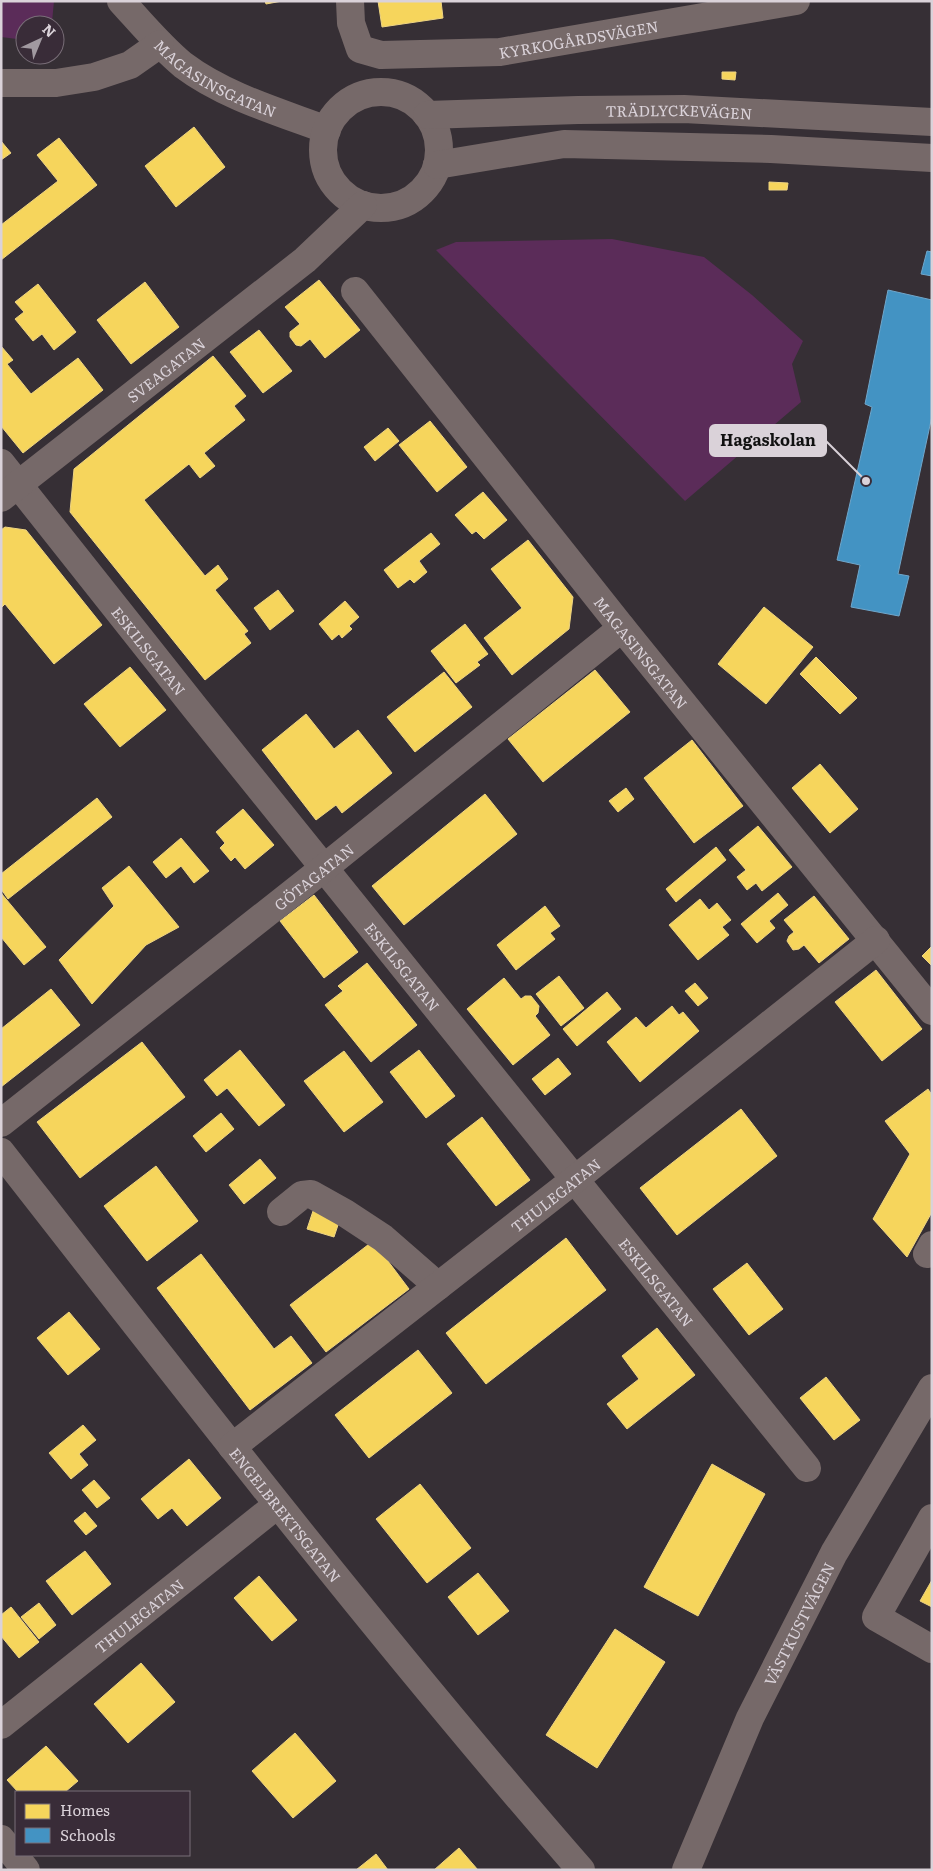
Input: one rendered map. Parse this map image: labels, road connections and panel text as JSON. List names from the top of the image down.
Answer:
{
  "streets": {
    "street": [
      "KYRKOGÅRDSVÄGEN",
      "MAGASINSGATAN",
      "TRÄDLYCKEVÄGEN",
      "SVEAGATAN",
      "ESKILSGATAN",
      "GÖTAGATAN",
      "THULEGATAN",
      "ENGELBREKTSGATAN",
      "VÄSTKUSTVÄGEN"
    ]
  },
  "crossings": [
    ["MAGASINSGATAN", "TRÄDLYCKEVÄGEN"],
    ["MAGASINSGATAN", "SVEAGATAN"],
    ["MAGASINSGATAN", "GÖTAGATAN"],
    ["MAGASINSGATAN", "THULEGATAN"],
    ["TRÄDLYCKEVÄGEN", "SVEAGATAN"],
    ["SVEAGATAN", "ESKILSGATAN"],
    ["ESKILSGATAN", "GÖTAGATAN"],
    ["ESKILSGATAN", "THULEGATAN"],
    ["THULEGATAN", "ENGELBREKTSGATAN"]
  ],
  "places": ["Hagaskolan"],
  "legend": ["Homes", "Schools"],
  "north": "top right"
}
